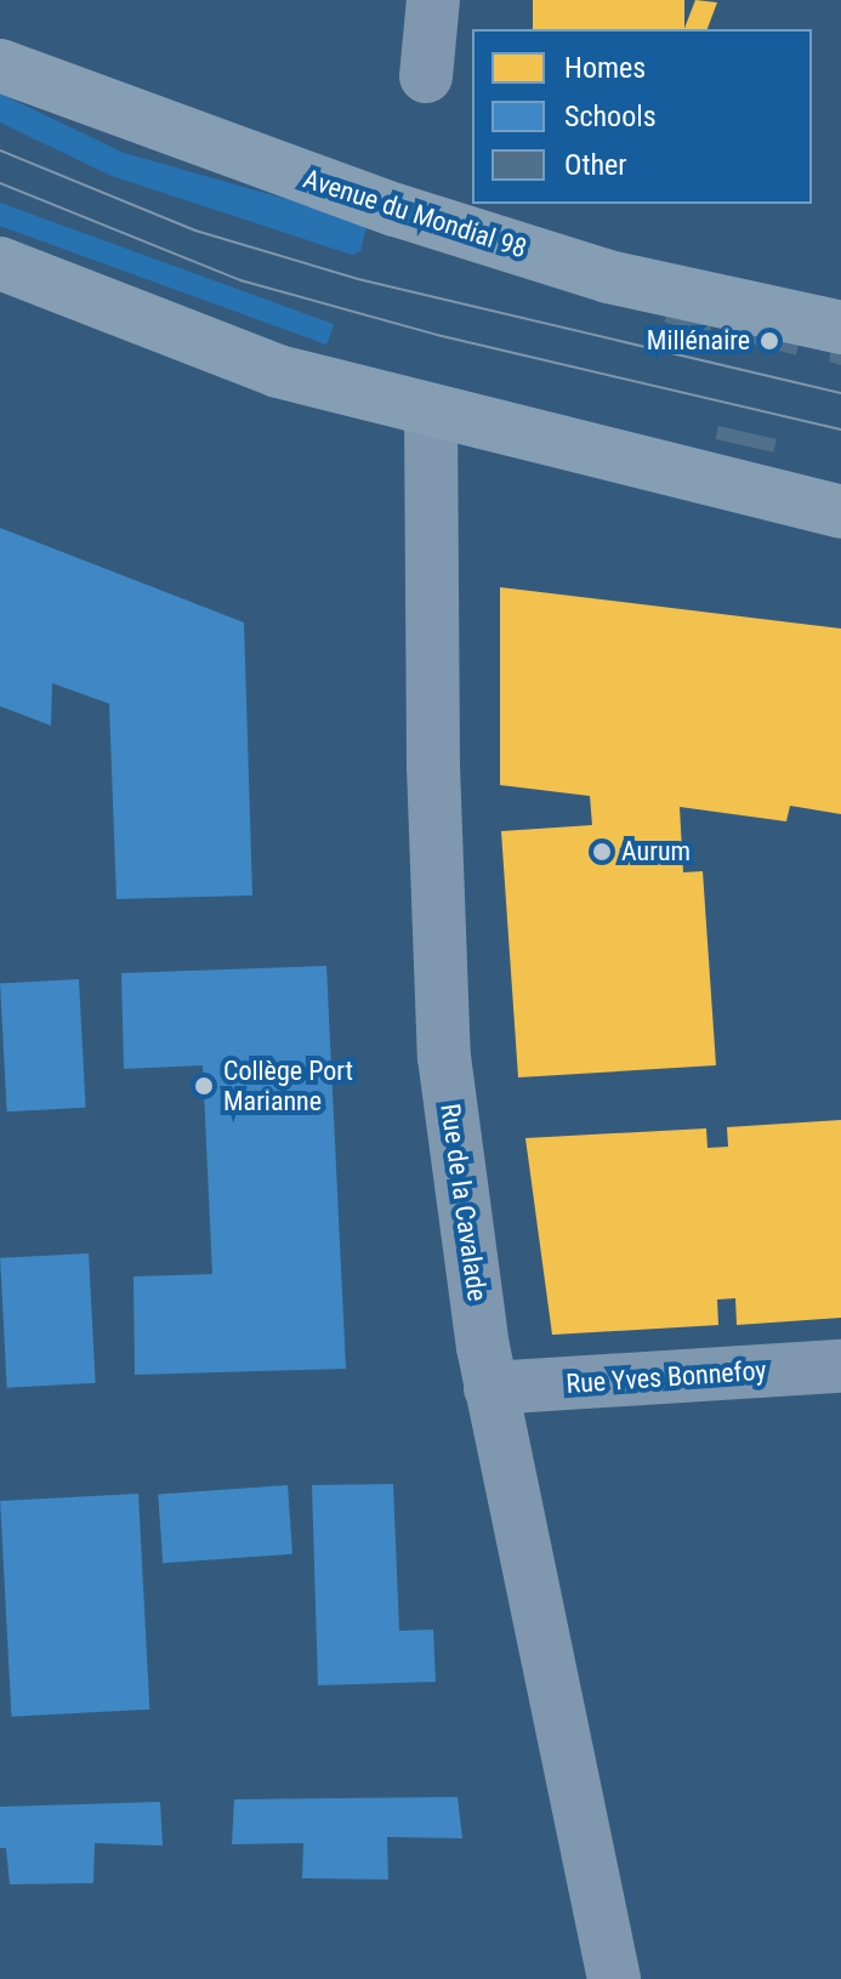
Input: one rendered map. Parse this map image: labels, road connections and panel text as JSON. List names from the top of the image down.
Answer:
{
  "streets": {
    "main road": ["Avenue du Mondial 98"],
    "street": ["Rue de la Cavalade", "Rue Yves Bonnefoy"]
  },
  "crossings": [
    ["Rue de la Cavalade", "Rue Yves Bonnefoy"]
  ],
  "places": ["Millénaire", "Aurum", "Collège Port Marianne"],
  "legend": ["Homes", "Schools", "Other"]
}
